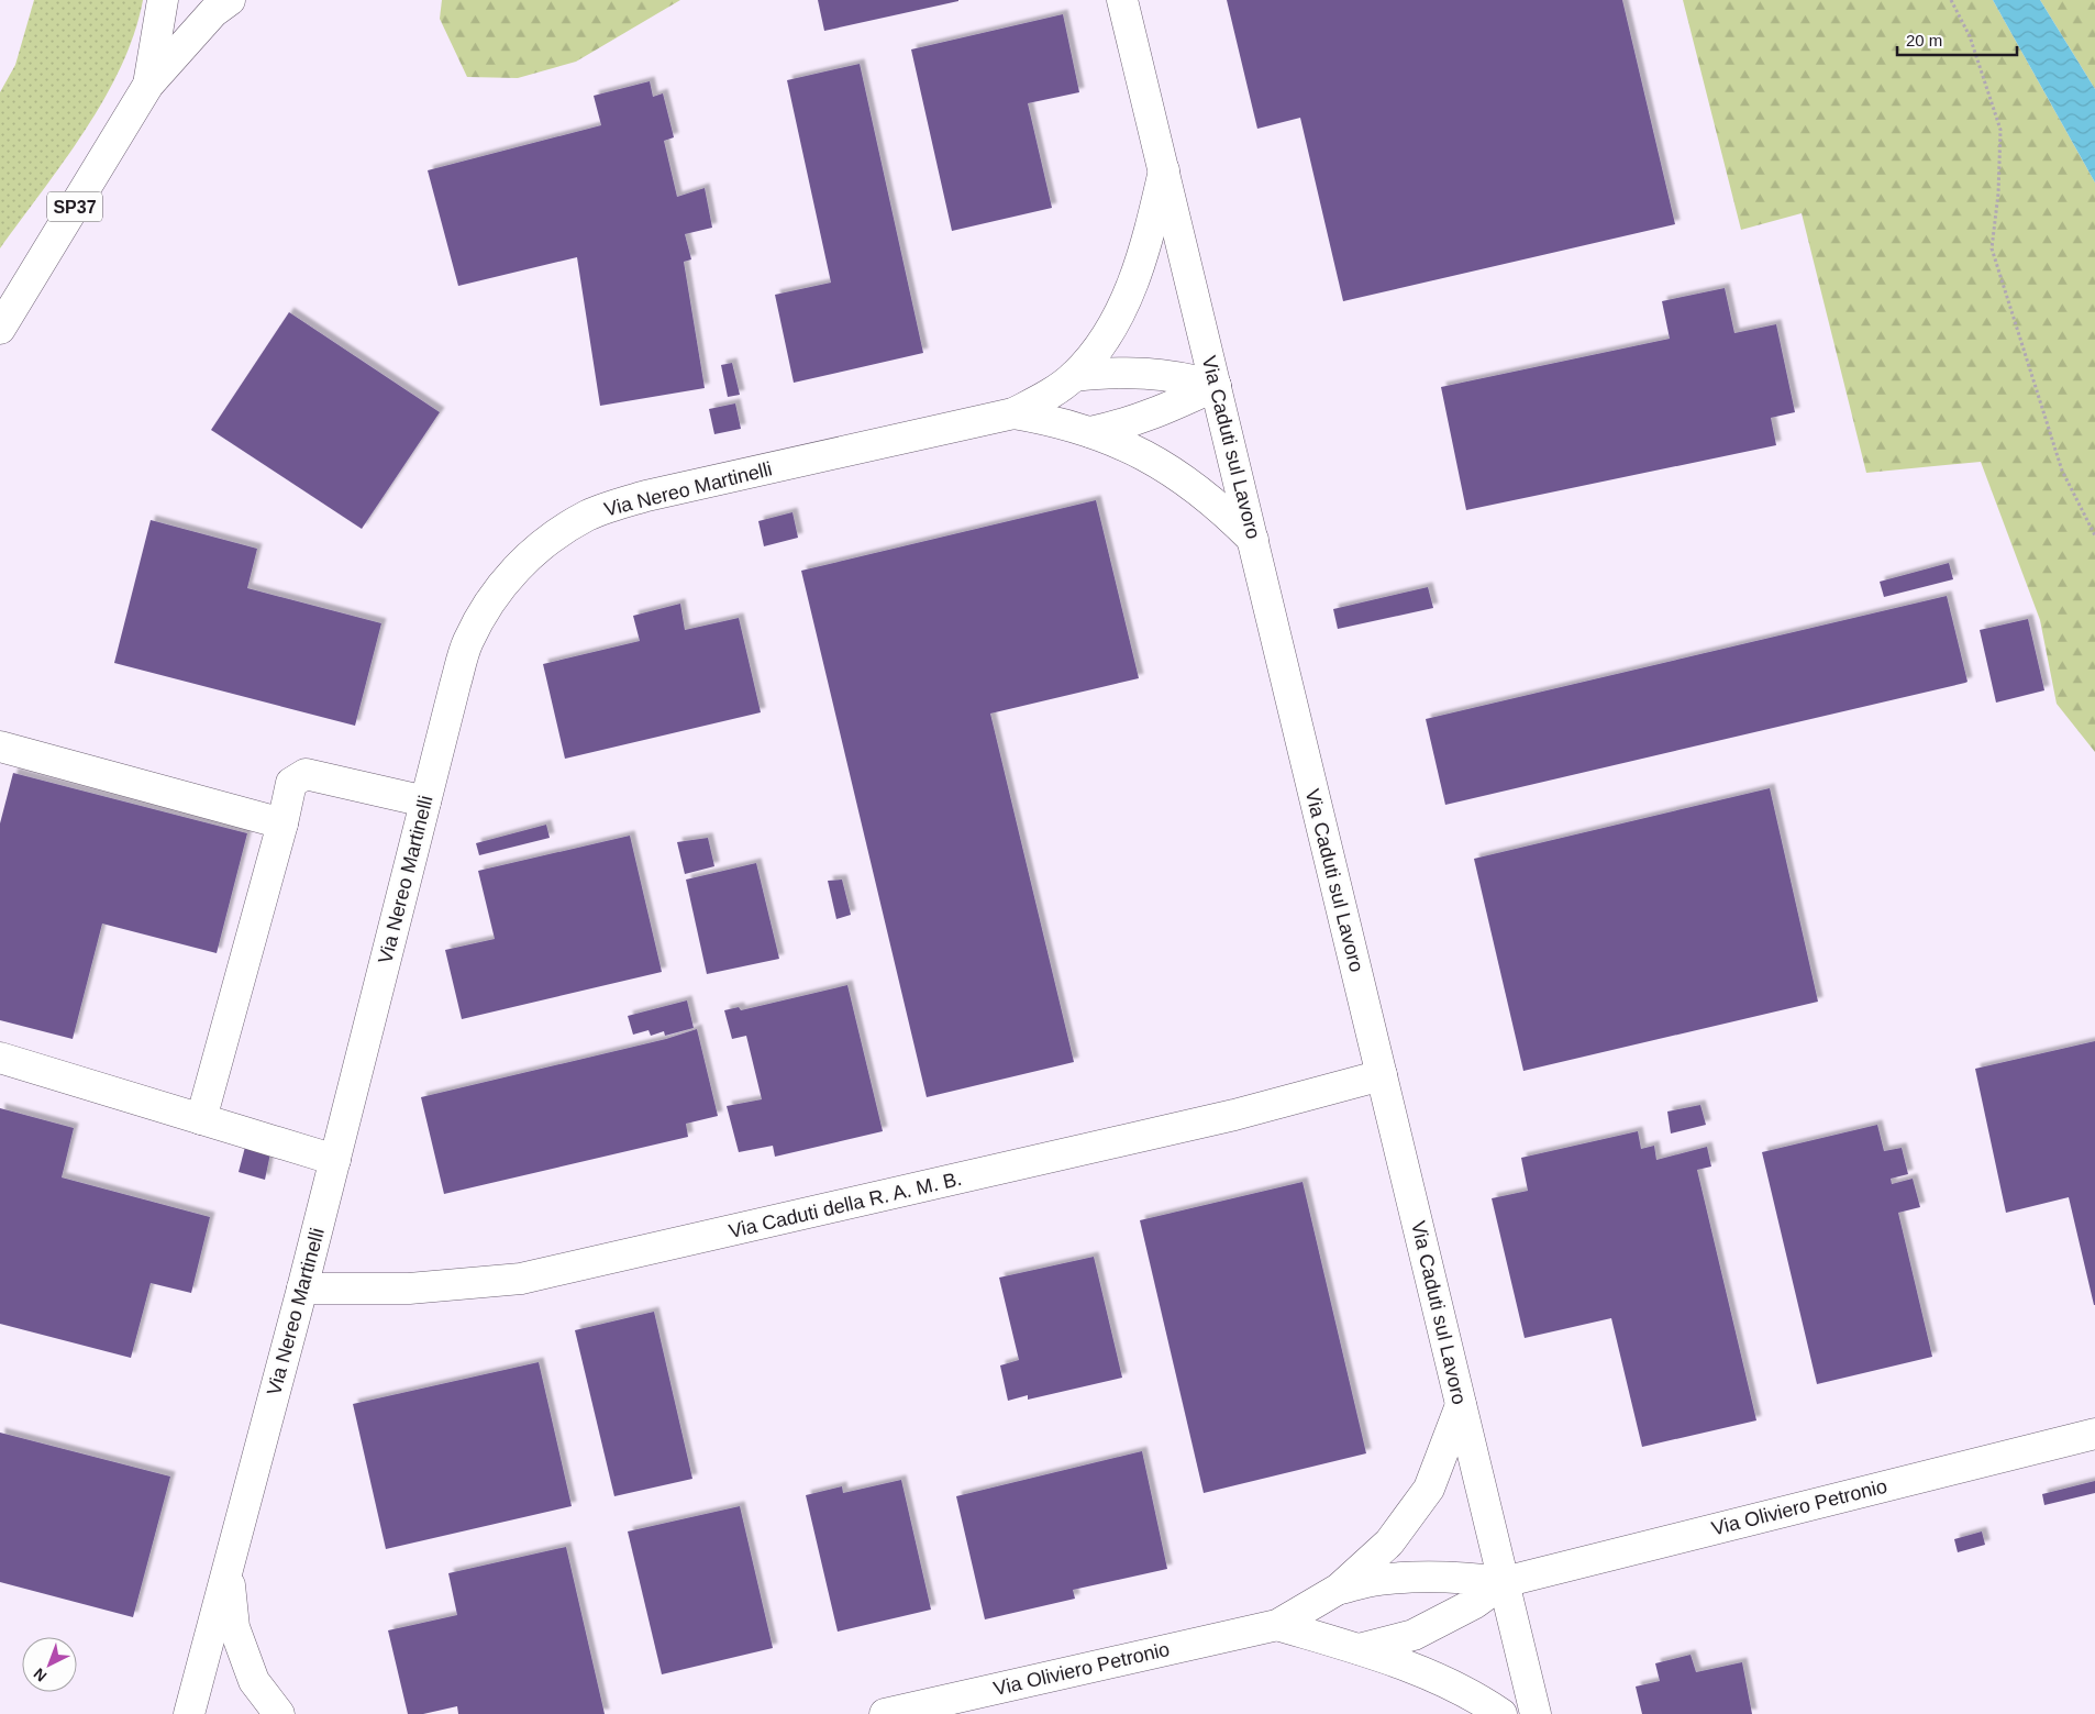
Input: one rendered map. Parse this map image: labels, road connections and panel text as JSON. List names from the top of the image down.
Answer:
{
  "streets": {
    "street": [
      "SP37",
      "Via Caduti sul Lavoro",
      "Via Nereo Martinelli",
      "Via Caduti della R. A. M. B.",
      "Via Oliviero Petronio"
    ]
  },
  "crossings": [
    ["Via Caduti sul Lavoro", "Via Nereo Martinelli"],
    ["Via Caduti sul Lavoro", "Via Caduti della R. A. M. B."],
    ["Via Caduti sul Lavoro", "Via Oliviero Petronio"],
    ["Via Nereo Martinelli", "Via Caduti della R. A. M. B."]
  ],
  "scale_bar": "20 m",
  "north": "bottom left"
}
